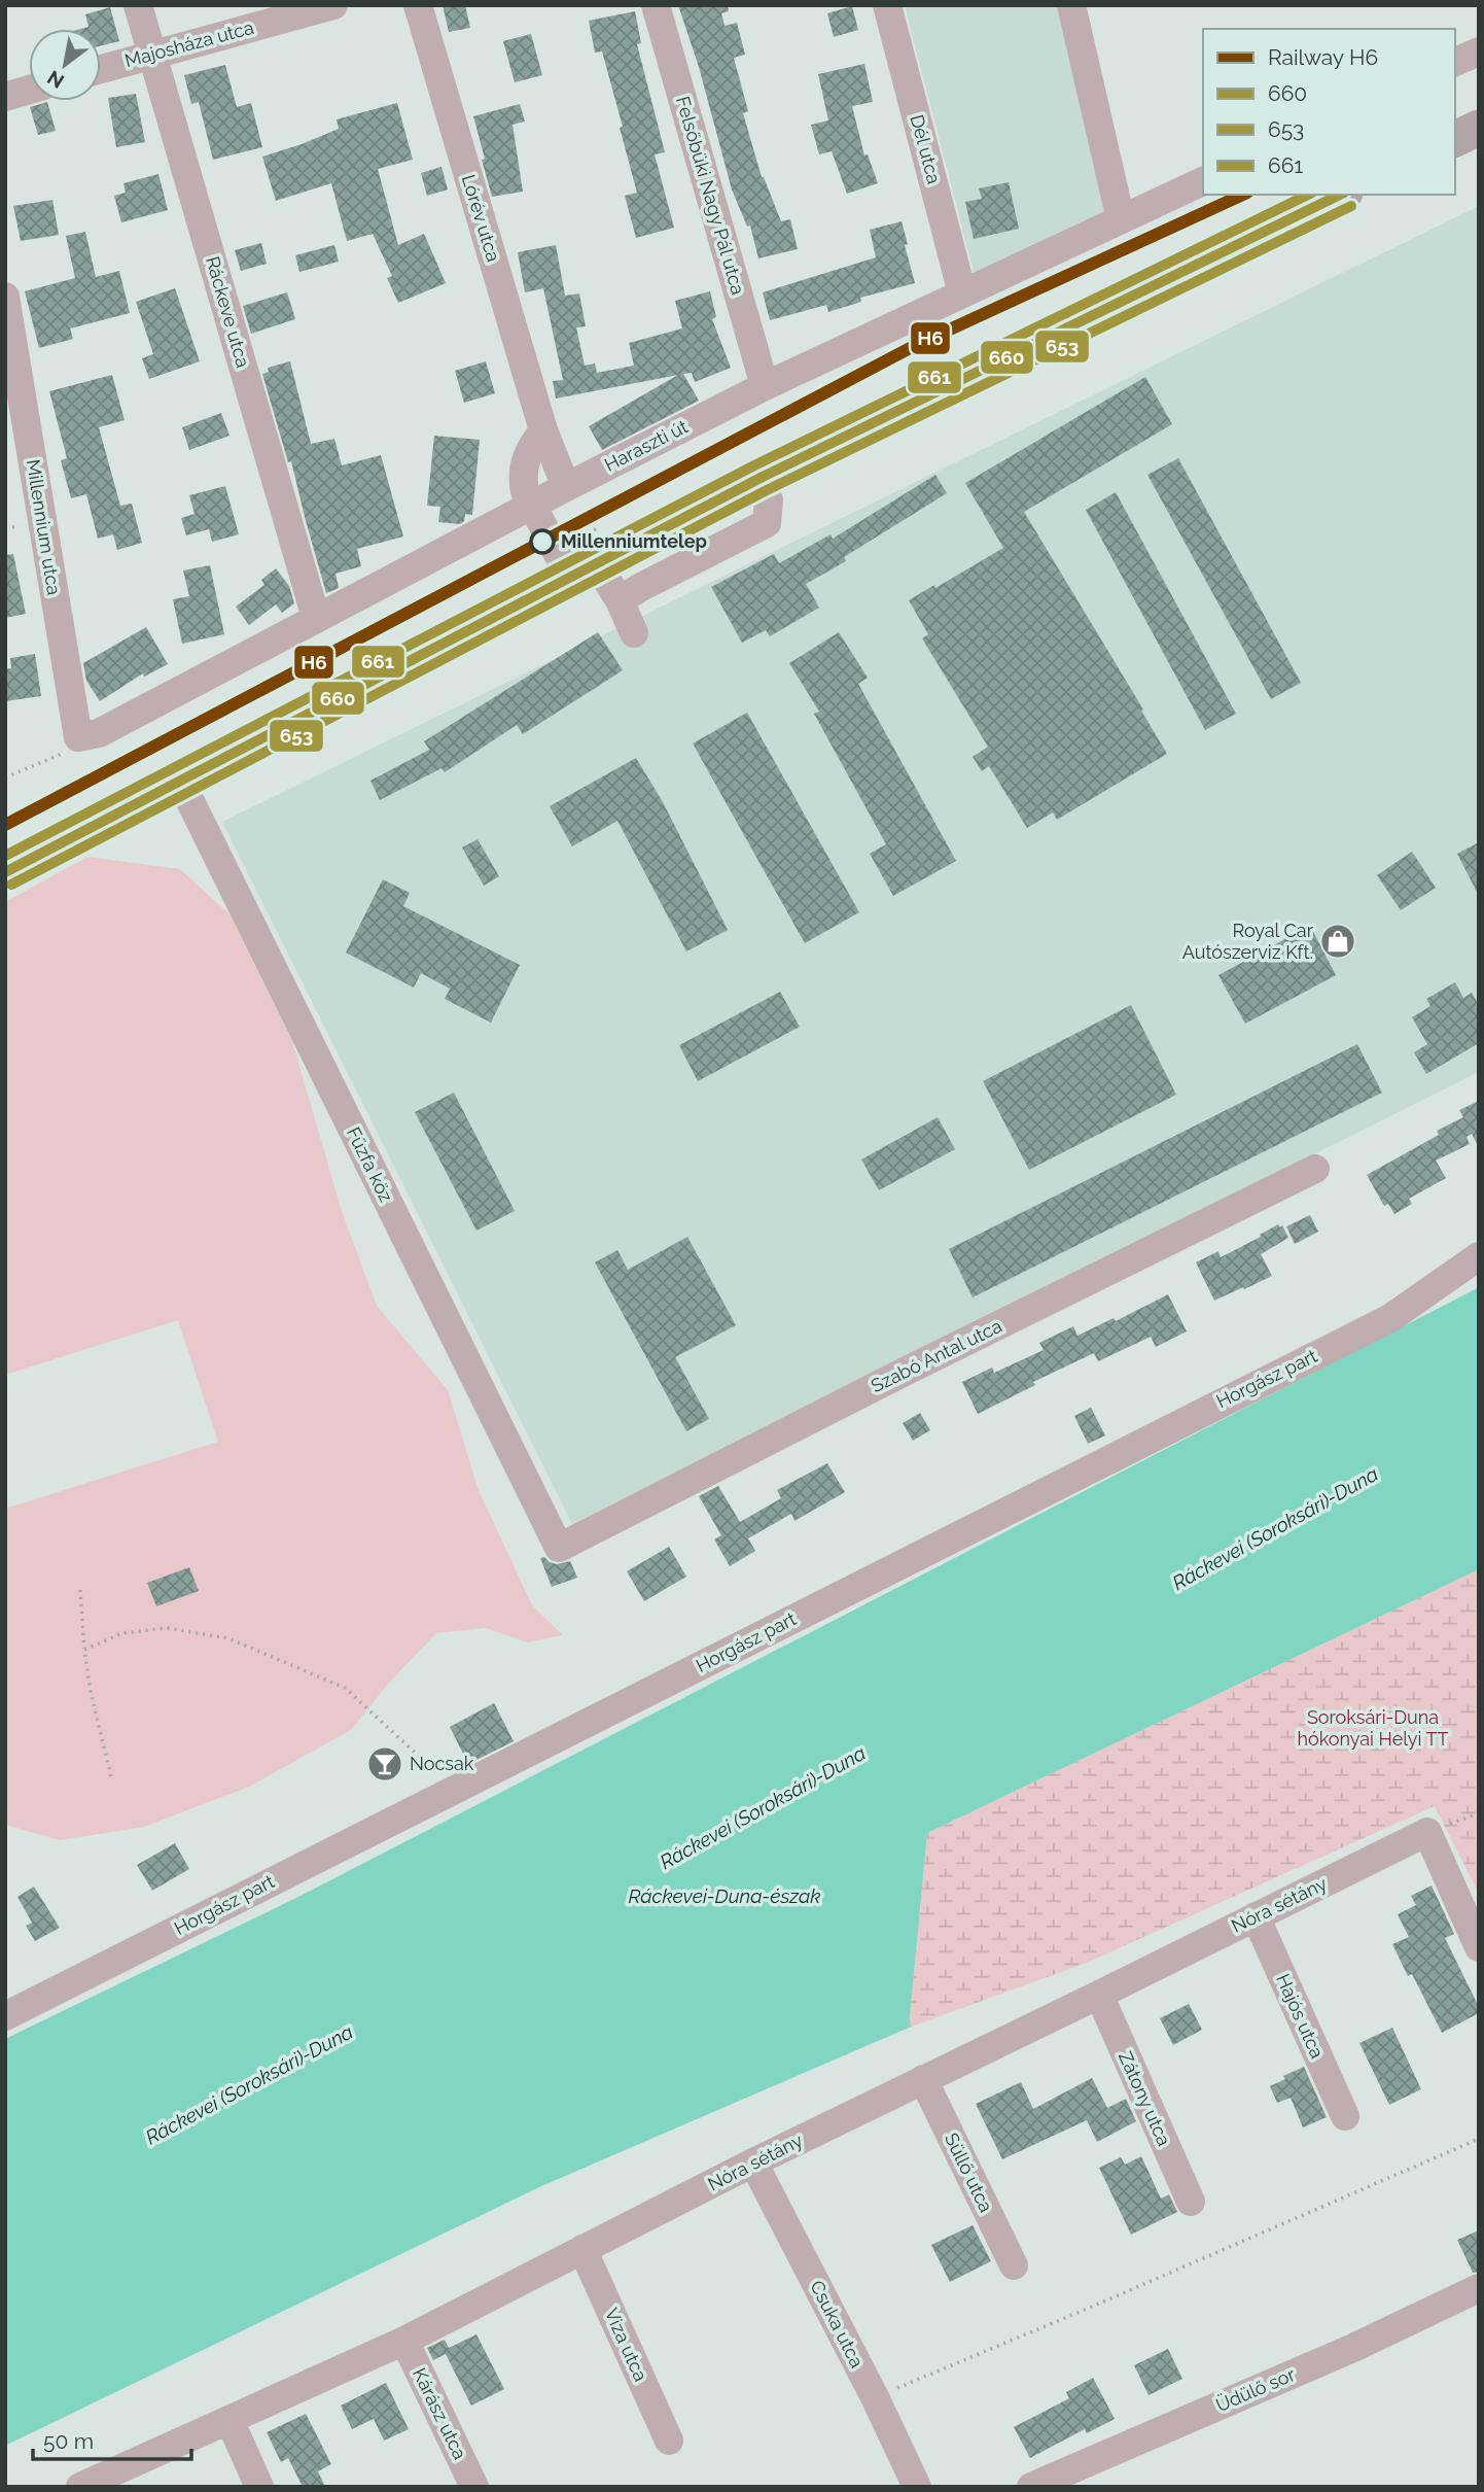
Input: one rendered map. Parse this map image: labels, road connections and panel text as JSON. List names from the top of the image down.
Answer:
{
  "streets": {
    "street": [
      "Majosháza utca",
      "Dél utca",
      "Felsőbüki Nagy Pál utca",
      "Lórév utca",
      "Ráckeve utca",
      "Haraszti út",
      "Millennium utca",
      "Fűzfa köz",
      "Szabó Antal utca",
      "Horgász part",
      "Nóra sétány",
      "Hajós utca",
      "Zátony utca",
      "Süllő utca",
      "Csuka utca",
      "Viza utca",
      "Üdülő sor",
      "Kárász utca"
    ]
  },
  "crossings": [
    ["Majosháza utca", "Ráckeve utca"],
    ["Dél utca", "Haraszti út"],
    ["Felsőbüki Nagy Pál utca", "Haraszti út"],
    ["Lórév utca", "Haraszti út"],
    ["Ráckeve utca", "Haraszti út"],
    ["Haraszti út", "Millennium utca"],
    ["Fűzfa köz", "Szabó Antal utca"],
    ["Nóra sétány", "Hajós utca"],
    ["Nóra sétány", "Zátony utca"],
    ["Nóra sétány", "Süllő utca"],
    ["Nóra sétány", "Csuka utca"],
    ["Nóra sétány", "Viza utca"],
    ["Nóra sétány", "Kárász utca"]
  ],
  "water": ["Ráckevei (Soroksári)-Duna", "Ráckevei-Duna-észak"],
  "parks": ["Soroksári-Duna hókonyai Helyi TT"],
  "places": {
    "other": ["Millenniumtelep"],
    "shop": ["Royal Car Autószerviz Kft."],
    "bar": ["Nocsak"]
  },
  "lines": [
    "rail line H6",
    "transit line 660",
    "transit line 661",
    "transit line 653"
  ],
  "legend": [
    "Railway H6",
    "660",
    "653",
    "661"
  ],
  "scale_bar": "50 m",
  "north": "bottom left"
}
